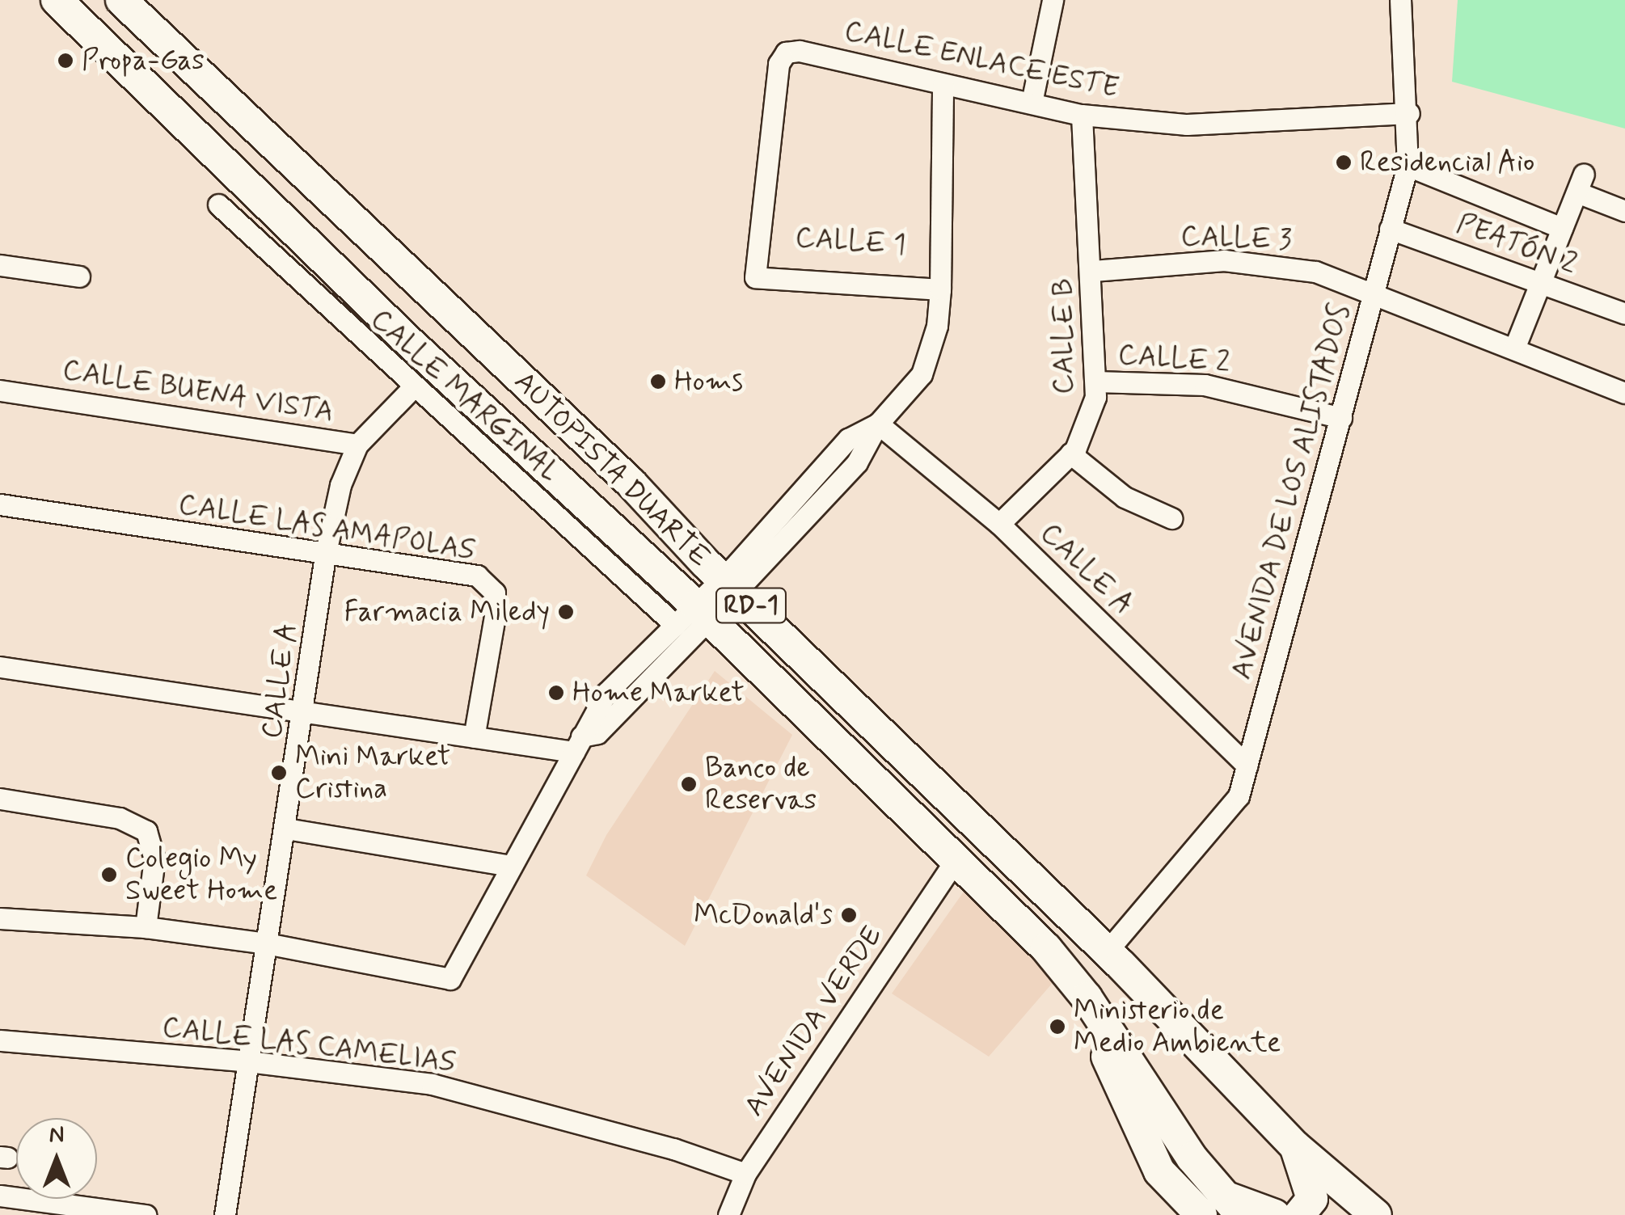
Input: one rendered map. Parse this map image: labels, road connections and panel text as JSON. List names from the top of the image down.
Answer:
{
  "streets": {
    "highway": ["AUTOPISTA DUARTE", "RD-1"],
    "street": [
      "CALLE ENLACE ESTE",
      "CALLE 3",
      "CALLE 1",
      "PEATÓN 2",
      "CALLE B",
      "CALLE 2",
      "CALLE BUENA VISTA",
      "CALLE MARGINAL",
      "AVENIDA DE LOS ALISTADOS",
      "CALLE LAS AMAPOLAS",
      "CALLE A",
      "AVENIDA VERDE",
      "CALLE LAS CAMELIAS"
    ]
  },
  "crossings": [
    ["CALLE ENLACE ESTE", "CALLE 1"],
    ["CALLE ENLACE ESTE", "CALLE B"],
    ["CALLE ENLACE ESTE", "AVENIDA DE LOS ALISTADOS"],
    ["CALLE 3", "CALLE B"],
    ["CALLE 3", "AVENIDA DE LOS ALISTADOS"],
    ["PEATÓN 2", "AVENIDA DE LOS ALISTADOS"],
    ["CALLE B", "CALLE 2"],
    ["CALLE B", "CALLE A"],
    ["CALLE 2", "AVENIDA DE LOS ALISTADOS"],
    ["CALLE BUENA VISTA", "CALLE MARGINAL"],
    ["CALLE BUENA VISTA", "CALLE A"],
    ["CALLE MARGINAL", "AUTOPISTA DUARTE"],
    ["AUTOPISTA DUARTE", "AVENIDA DE LOS ALISTADOS"],
    ["AUTOPISTA DUARTE", "AVENIDA VERDE"],
    ["AVENIDA DE LOS ALISTADOS", "CALLE A"],
    ["CALLE LAS AMAPOLAS", "CALLE A"],
    ["CALLE A", "CALLE LAS CAMELIAS"],
    ["AVENIDA VERDE", "CALLE LAS CAMELIAS"]
  ],
  "places": [
    "Propa-Gas",
    "Residencial Aio",
    "Homs",
    "Farmacia Miledy",
    "Home Market",
    "Mini Market Cristina",
    "Banco de Reservas",
    "Colegio My Sweet Home",
    "McDonald's",
    "Ministerio de Medio Ambiente"
  ],
  "north": "top"
}
